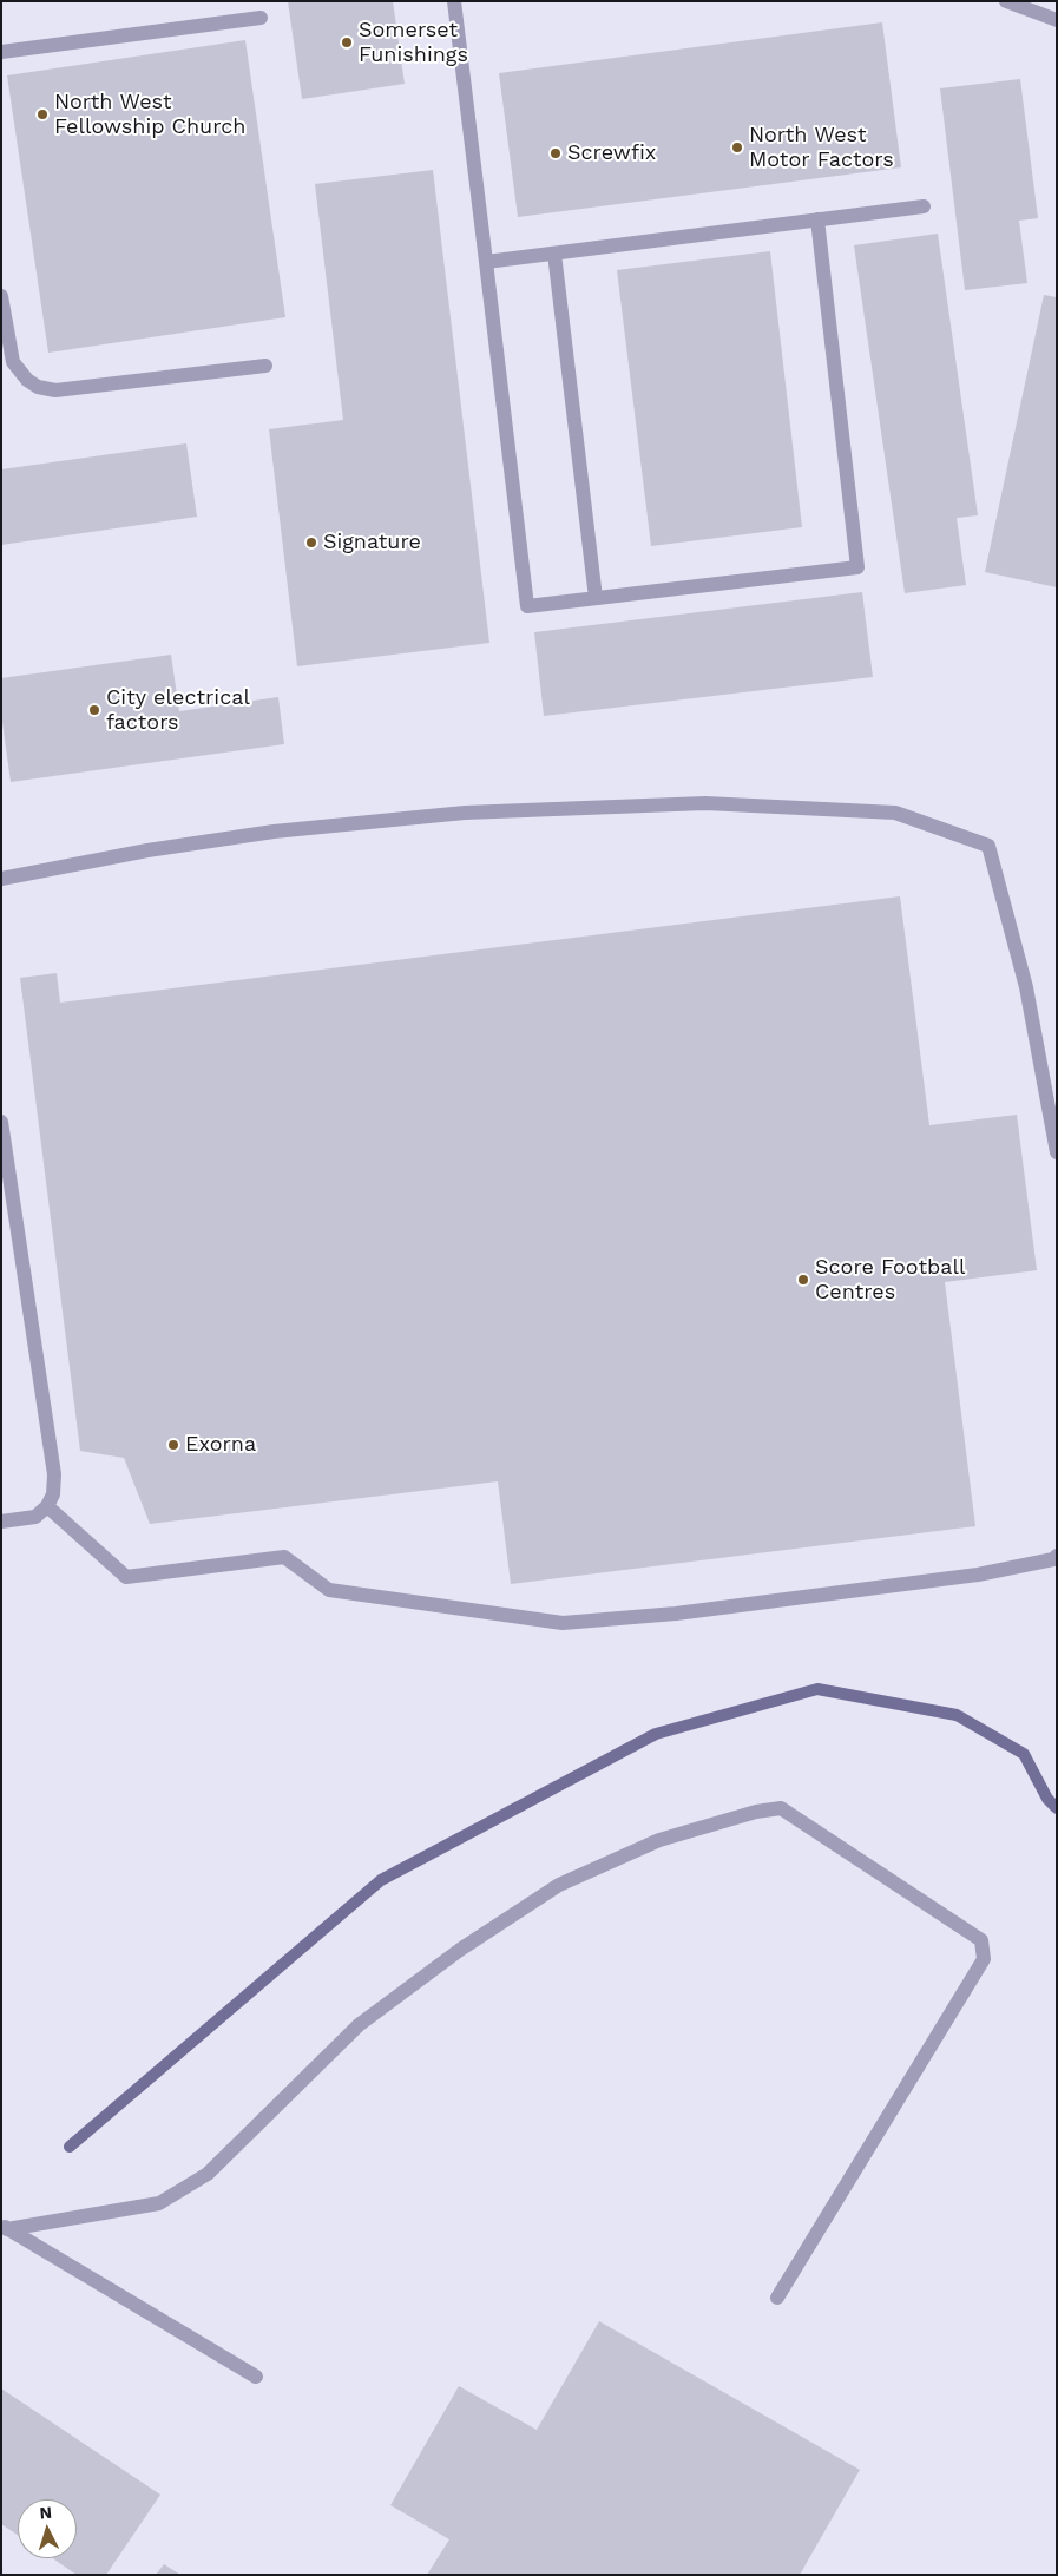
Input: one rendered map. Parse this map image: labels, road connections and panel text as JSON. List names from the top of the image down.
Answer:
{
  "places": [
    "Somerset Funishings",
    "North West Fellowship Church",
    "North West Motor Factors",
    "Screwfix",
    "Signature",
    "City electrical factors",
    "Score Football Centres",
    "Exorna"
  ],
  "north": "top"
}
